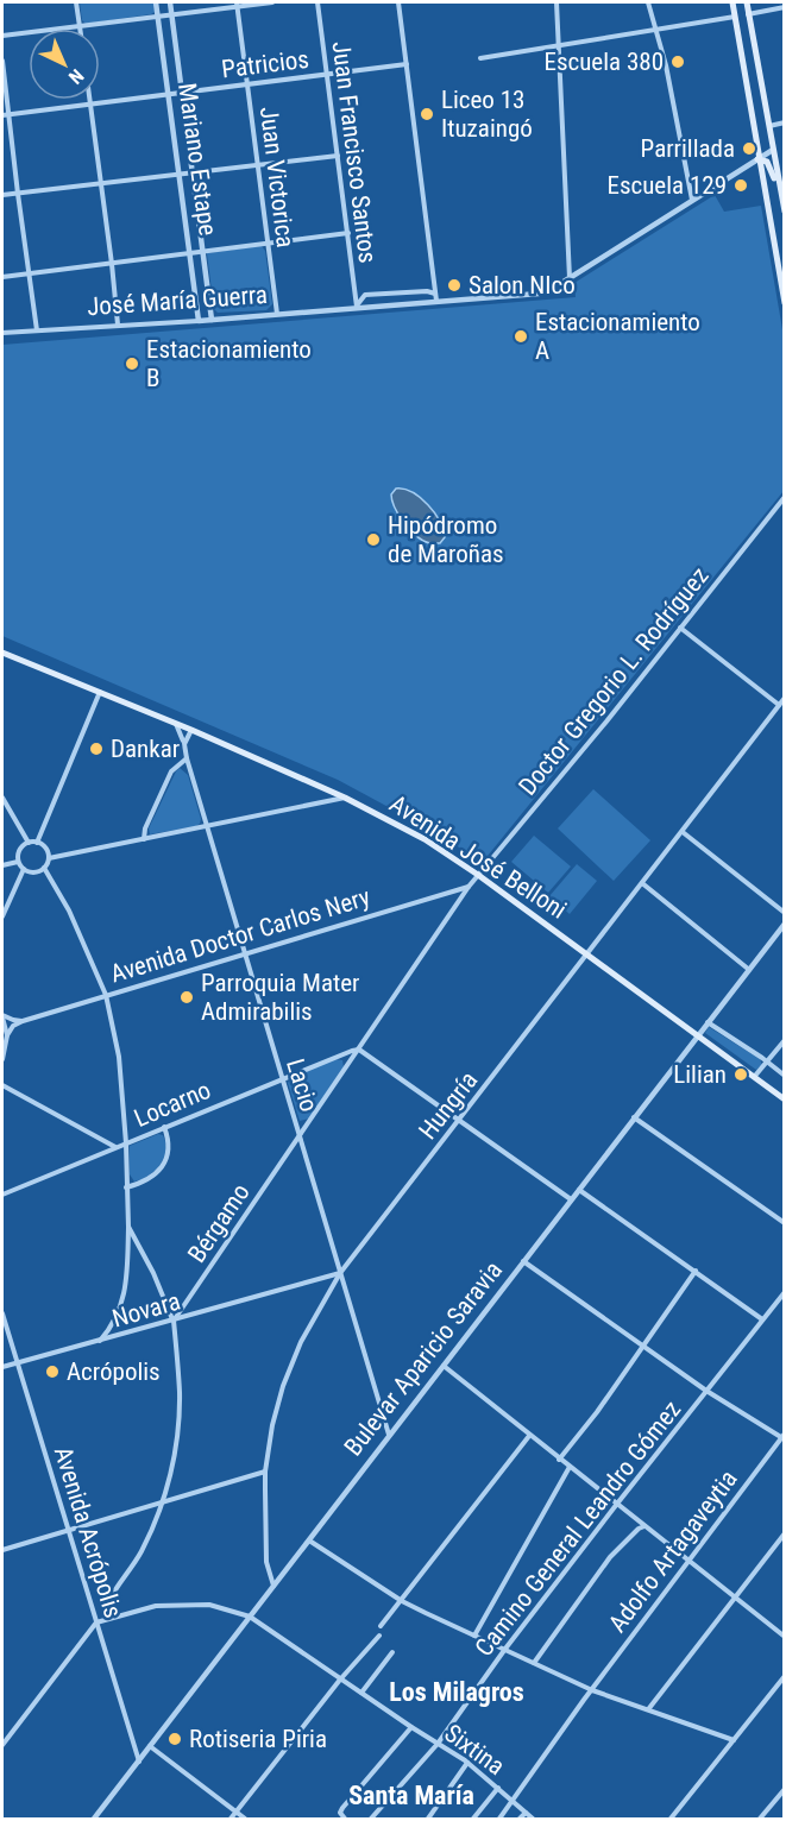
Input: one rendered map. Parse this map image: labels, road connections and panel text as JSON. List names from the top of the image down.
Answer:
{
  "streets": {
    "main road": ["Avenida José Belloni"],
    "street": [
      "Patricios",
      "Juan Francisco Santos",
      "Mariano Estape",
      "Juan Victorica",
      "José María Guerra",
      "Doctor Gregorio L. Rodríguez",
      "Avenida Doctor Carlos Nery",
      "Lacio",
      "Locarno",
      "Hungría",
      "Bérgamo",
      "Novara",
      "Bulevar Aparicio Saravia",
      "Camino General Leandro Gómez",
      "Avenida Acrópolis",
      "Adolfo Artagaveytia",
      "Sixtina"
    ]
  },
  "crossings": [
    ["Patricios", "Juan Francisco Santos"],
    ["Patricios", "Mariano Estape"],
    ["Patricios", "Juan Victorica"],
    ["Juan Francisco Santos", "José María Guerra"],
    ["Mariano Estape", "José María Guerra"],
    ["Juan Victorica", "José María Guerra"],
    ["Doctor Gregorio L. Rodríguez", "Avenida José Belloni"],
    ["Doctor Gregorio L. Rodríguez", "Avenida Doctor Carlos Nery"],
    ["Doctor Gregorio L. Rodríguez", "Bérgamo"],
    ["Avenida José Belloni", "Lacio"],
    ["Avenida José Belloni", "Hungría"],
    ["Avenida José Belloni", "Bulevar Aparicio Saravia"],
    ["Avenida Doctor Carlos Nery", "Lacio"],
    ["Avenida Doctor Carlos Nery", "Bérgamo"],
    ["Lacio", "Locarno"],
    ["Lacio", "Hungría"],
    ["Lacio", "Bérgamo"],
    ["Lacio", "Novara"],
    ["Lacio", "Bulevar Aparicio Saravia"],
    ["Locarno", "Bérgamo"],
    ["Hungría", "Novara"],
    ["Hungría", "Bulevar Aparicio Saravia"],
    ["Bérgamo", "Novara"],
    ["Novara", "Avenida Acrópolis"],
    ["Bulevar Aparicio Saravia", "Avenida Acrópolis"],
    ["Bulevar Aparicio Saravia", "Sixtina"],
    ["Camino General Leandro Gómez", "Sixtina"],
    ["Avenida Acrópolis", "Sixtina"],
    ["Adolfo Artagaveytia", "Sixtina"]
  ],
  "districts": ["Los Milagros", "Santa María"],
  "places": [
    "Escuela 380",
    "Liceo 13 Ituzaingó",
    "Parrillada",
    "Escuela 129",
    "Salon NIco",
    "Estacionamiento A",
    "Estacionamiento B",
    "Hipódromo de Maroñas",
    "Dankar",
    "Parroquia Mater Admirabilis",
    "Lilian",
    "Acrópolis",
    "Rotiseria Piria"
  ],
  "north": "bottom right"
}
